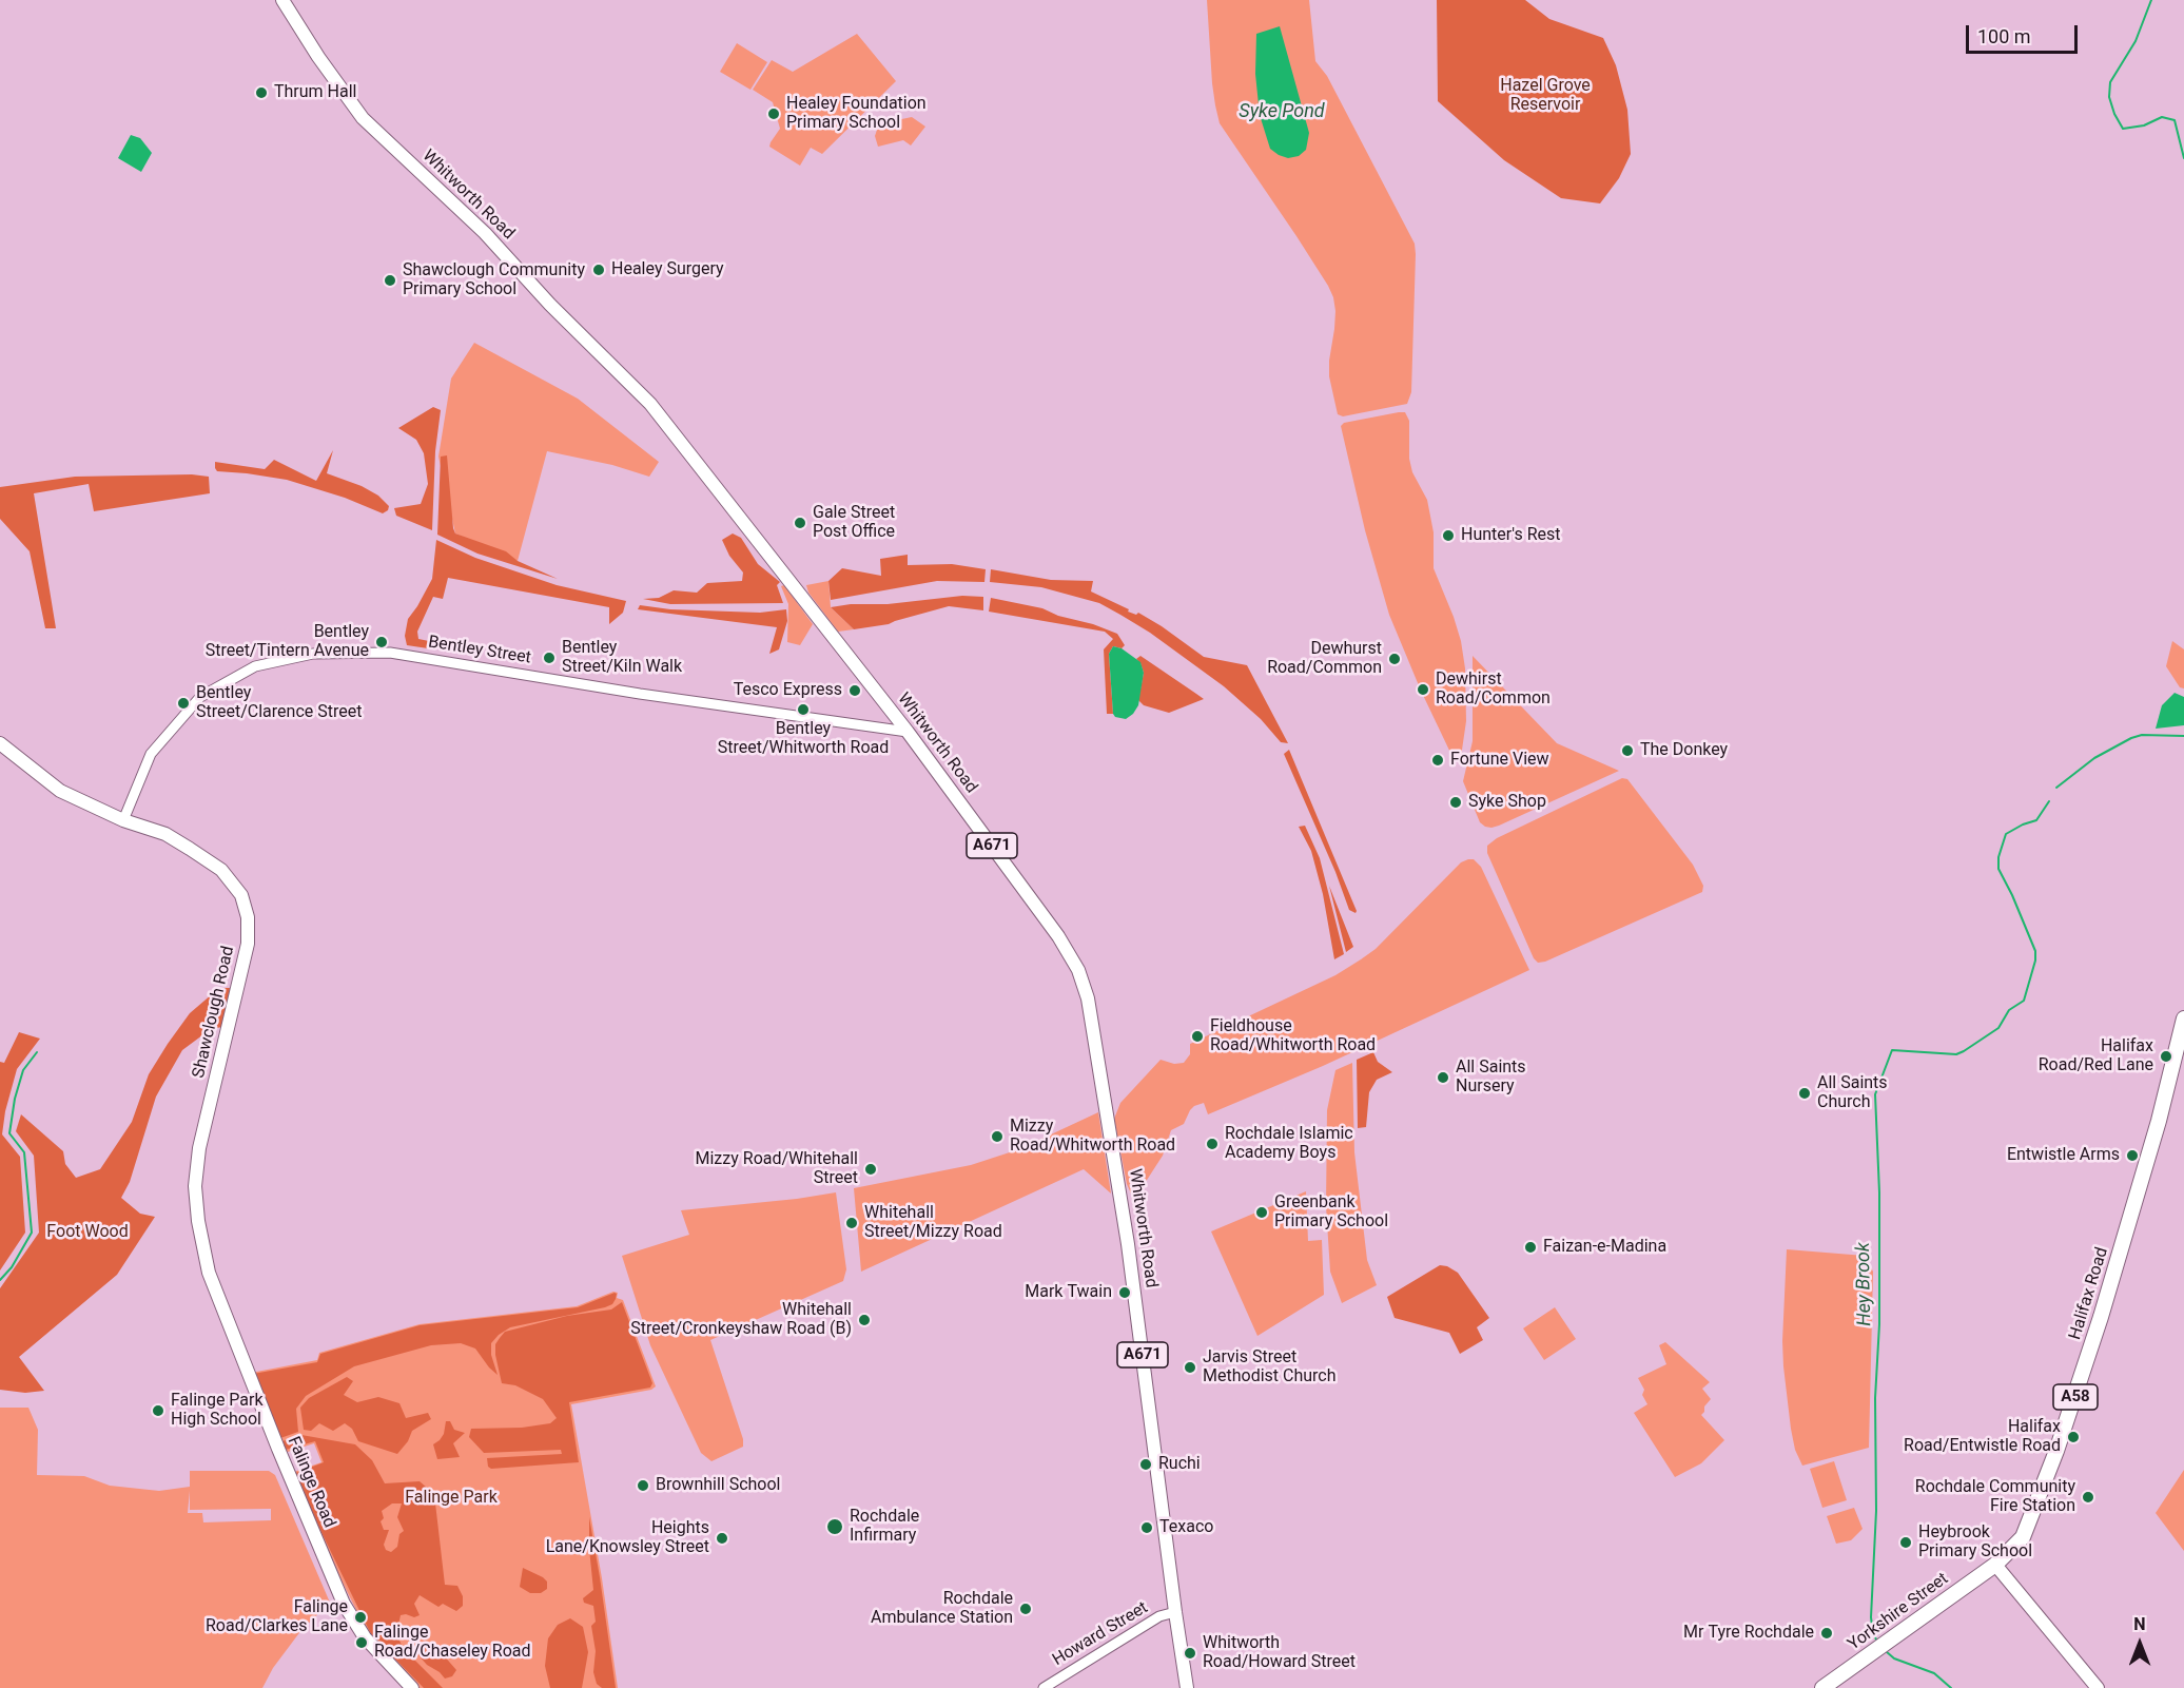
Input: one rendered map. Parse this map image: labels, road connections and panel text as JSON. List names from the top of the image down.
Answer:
{
  "streets": {
    "highway": ["Halifax Road", "A58", "Yorkshire Street"],
    "main road": [
      "Whitworth Road",
      "A671",
      "Shawclough Road",
      "Falinge Road"
    ],
    "street": ["Bentley Street", "Howard Street"]
  },
  "crossings": [
    ["Whitworth Road", "Bentley Street"],
    ["Whitworth Road", "Howard Street"],
    ["Bentley Street", "Shawclough Road"],
    ["Shawclough Road", "Falinge Road"],
    ["Halifax Road", "Yorkshire Street"]
  ],
  "water": ["Syke Pond", "Hey Brook"],
  "parks": ["Hazel Grove Reservoir", "Foot Wood", "Falinge Park"],
  "places": [
    "Thrum Hall",
    "Healey Foundation Primary School",
    "Healey Surgery",
    "Shawclough Community Primary School",
    "Gale Street Post Office",
    "Hunter's Rest",
    "Bentley Street/Tintern Avenue",
    "Bentley Street/Kiln Walk",
    "Dewhurst Road/Common",
    "Dewhirst Road/Common",
    "Tesco Express",
    "Bentley Street/Clarence Street",
    "Bentley Street/Whitworth Road",
    "The Donkey",
    "Fortune View",
    "Syke Shop",
    "Fieldhouse Road/Whitworth Road",
    "Halifax Road/Red Lane",
    "All Saints Nursery",
    "All Saints Church",
    "Mizzy Road/Whitworth Road",
    "Rochdale Islamic Academy Boys",
    "Entwistle Arms",
    "Mizzy Road/Whitehall Street",
    "Greenbank Primary School",
    "Whitehall Street/Mizzy Road",
    "Faizan-e-Madina",
    "Mark Twain",
    "Whitehall Street/Cronkeyshaw Road (B)",
    "Jarvis Street Methodist Church",
    "Falinge Park High School",
    "Halifax Road/Entwistle Road",
    "Ruchi",
    "Brownhill School",
    "Rochdale Community Fire Station",
    "Rochdale Infirmary",
    "Texaco",
    "Heights Lane/Knowsley Street",
    "Heybrook Primary School",
    "Rochdale Ambulance Station",
    "Falinge Road/Clarkes Lane",
    "Mr Tyre Rochdale",
    "Falinge Road/Chaseley Road",
    "Whitworth Road/Howard Street"
  ],
  "scale_bar": "100 m",
  "north": "top"
}
